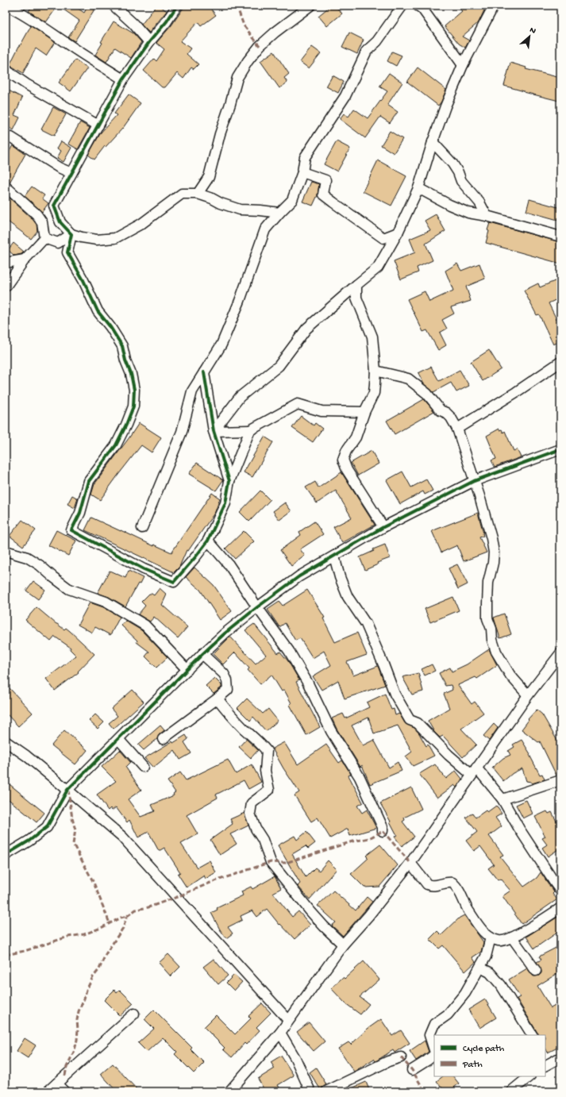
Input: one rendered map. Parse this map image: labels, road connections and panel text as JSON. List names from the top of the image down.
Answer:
{
  "legend": ["Cycle path", "Path"],
  "north": "top right"
}
